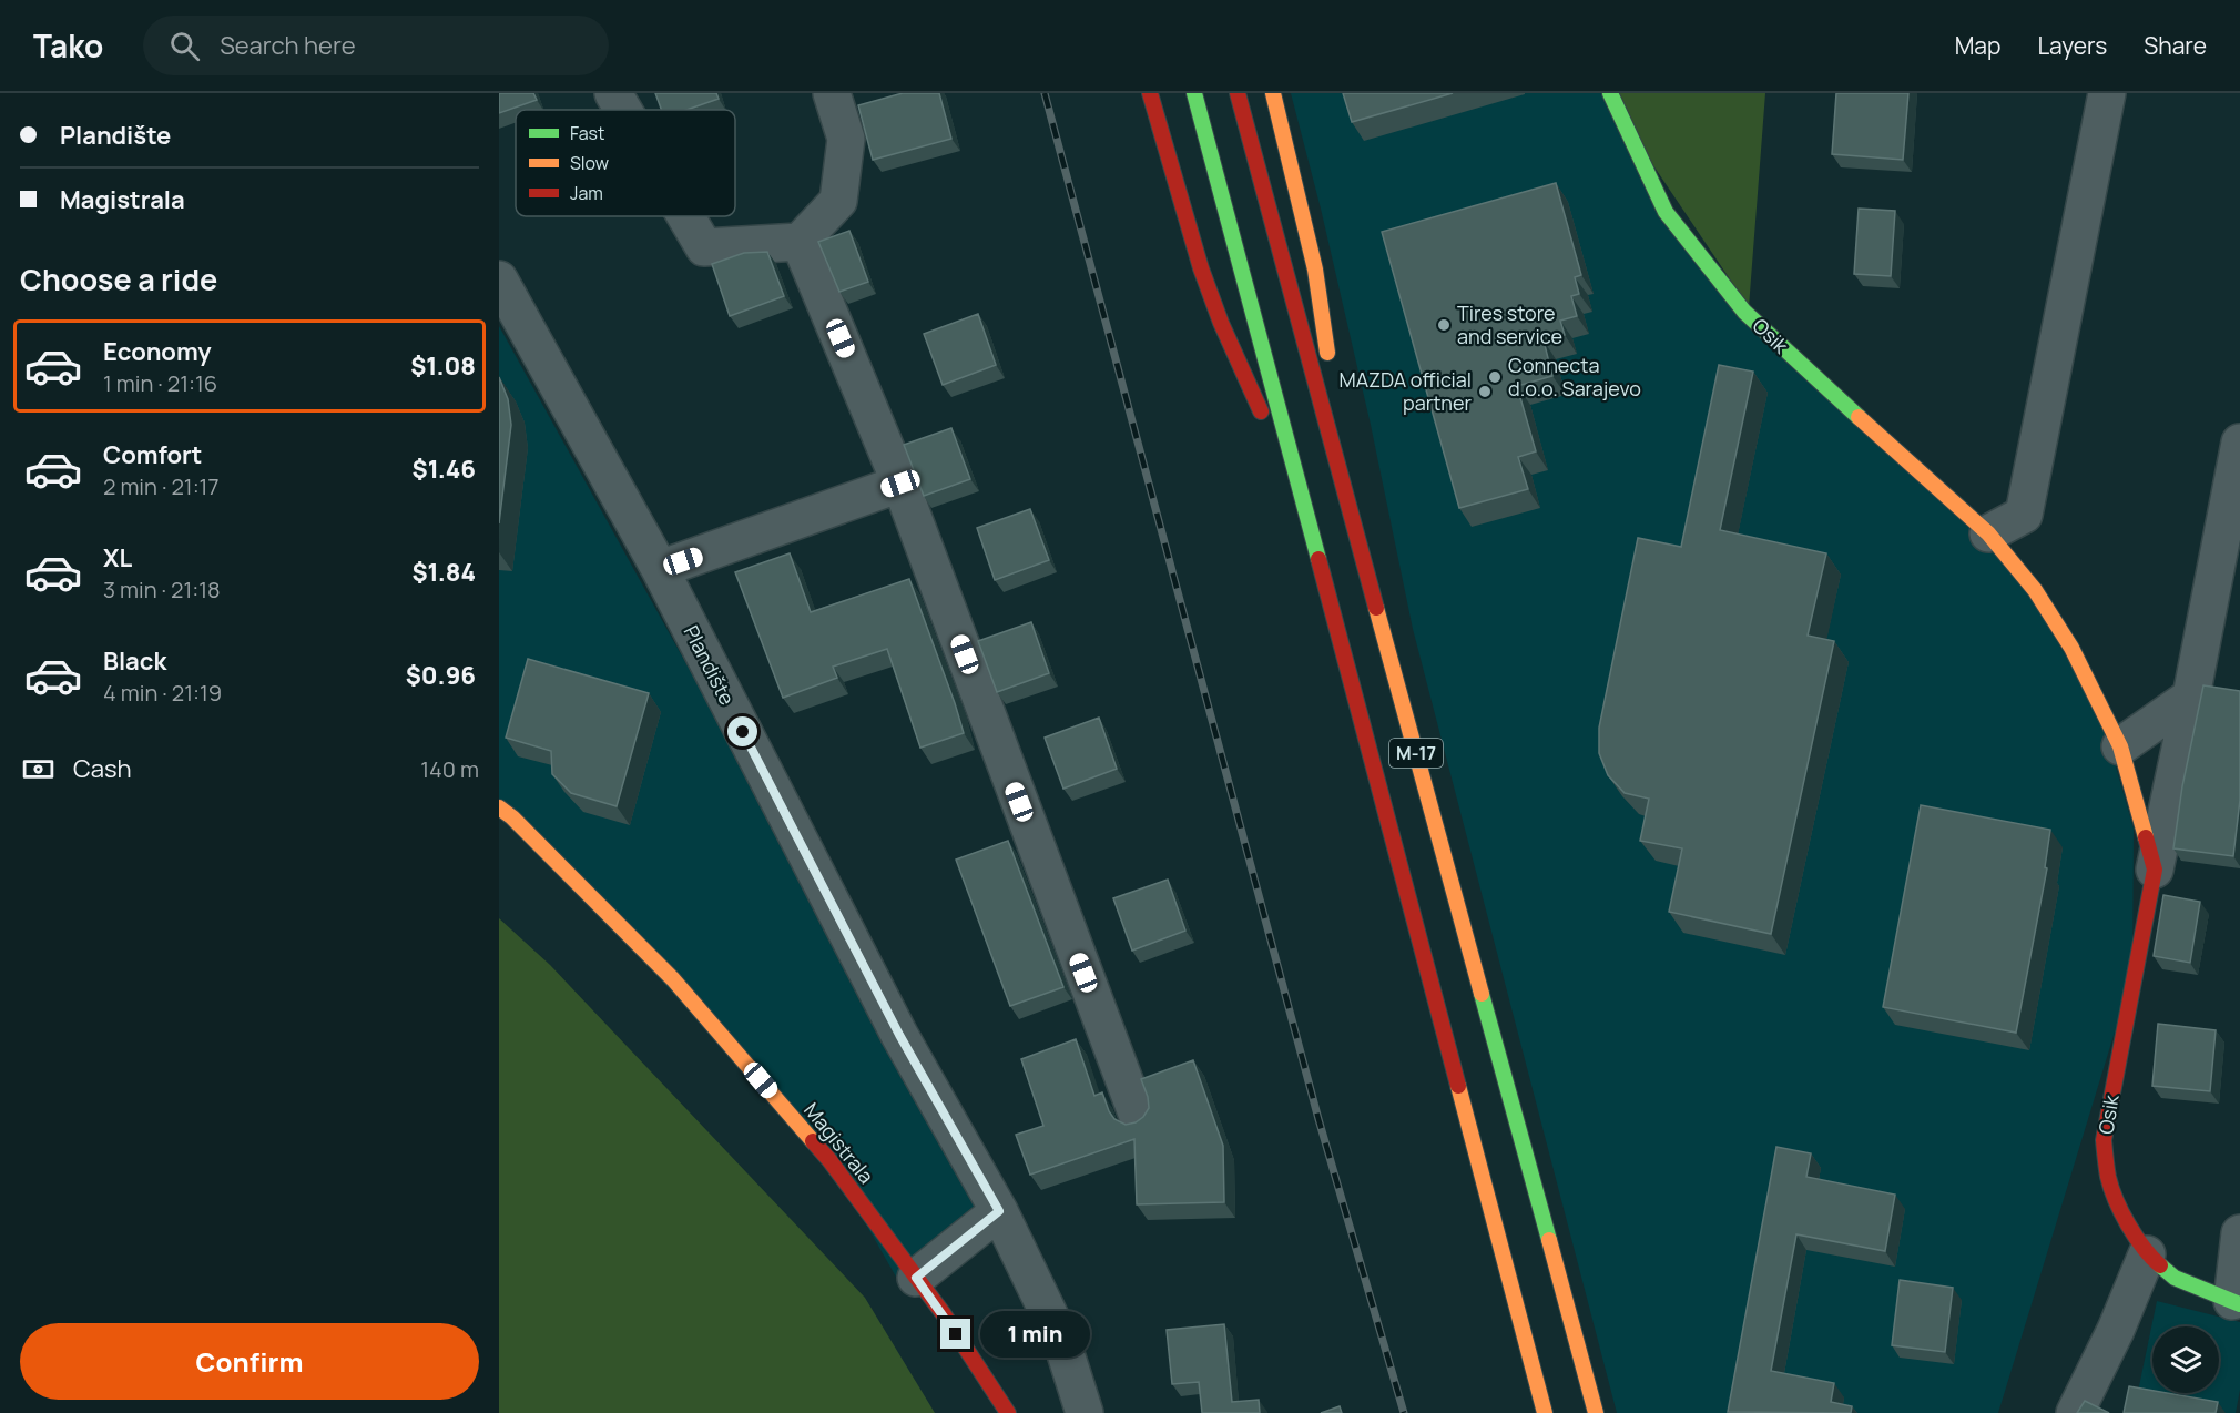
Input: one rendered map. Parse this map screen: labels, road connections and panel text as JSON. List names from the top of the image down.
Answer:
{
  "streets": {
    "main road": ["Osik", "M-17", "Magistrala"],
    "street": ["Plandište"]
  },
  "places": ["Tires store and service", "Connecta d.o.o. Sarajevo", "MAZDA official partner"],
  "legend": ["Fast", "Slow", "Jam"],
  "page": {
    "header": "Tako",
    "search": "Search here",
    "nav": ["Map", "Layers", "Share"],
    "banner": ["Plandište", "Magistrala"],
    "heading": "Choose a ride",
    "list": [
      {
        "name": "Economy",
        "note": "1 min · 21:16",
        "value": "$1.08"
      },
      {
        "name": "Comfort",
        "note": "2 min · 21:17",
        "value": "$1.46"
      },
      {
        "name": "XL",
        "note": "3 min · 21:18",
        "value": "$1.84"
      },
      {
        "name": "Black",
        "note": "4 min · 21:19",
        "value": "$0.96"
      }
    ],
    "pay": ["Cash", "140 m"],
    "buttons": "Confirm",
    "bubble": "1 min"
  }
}
